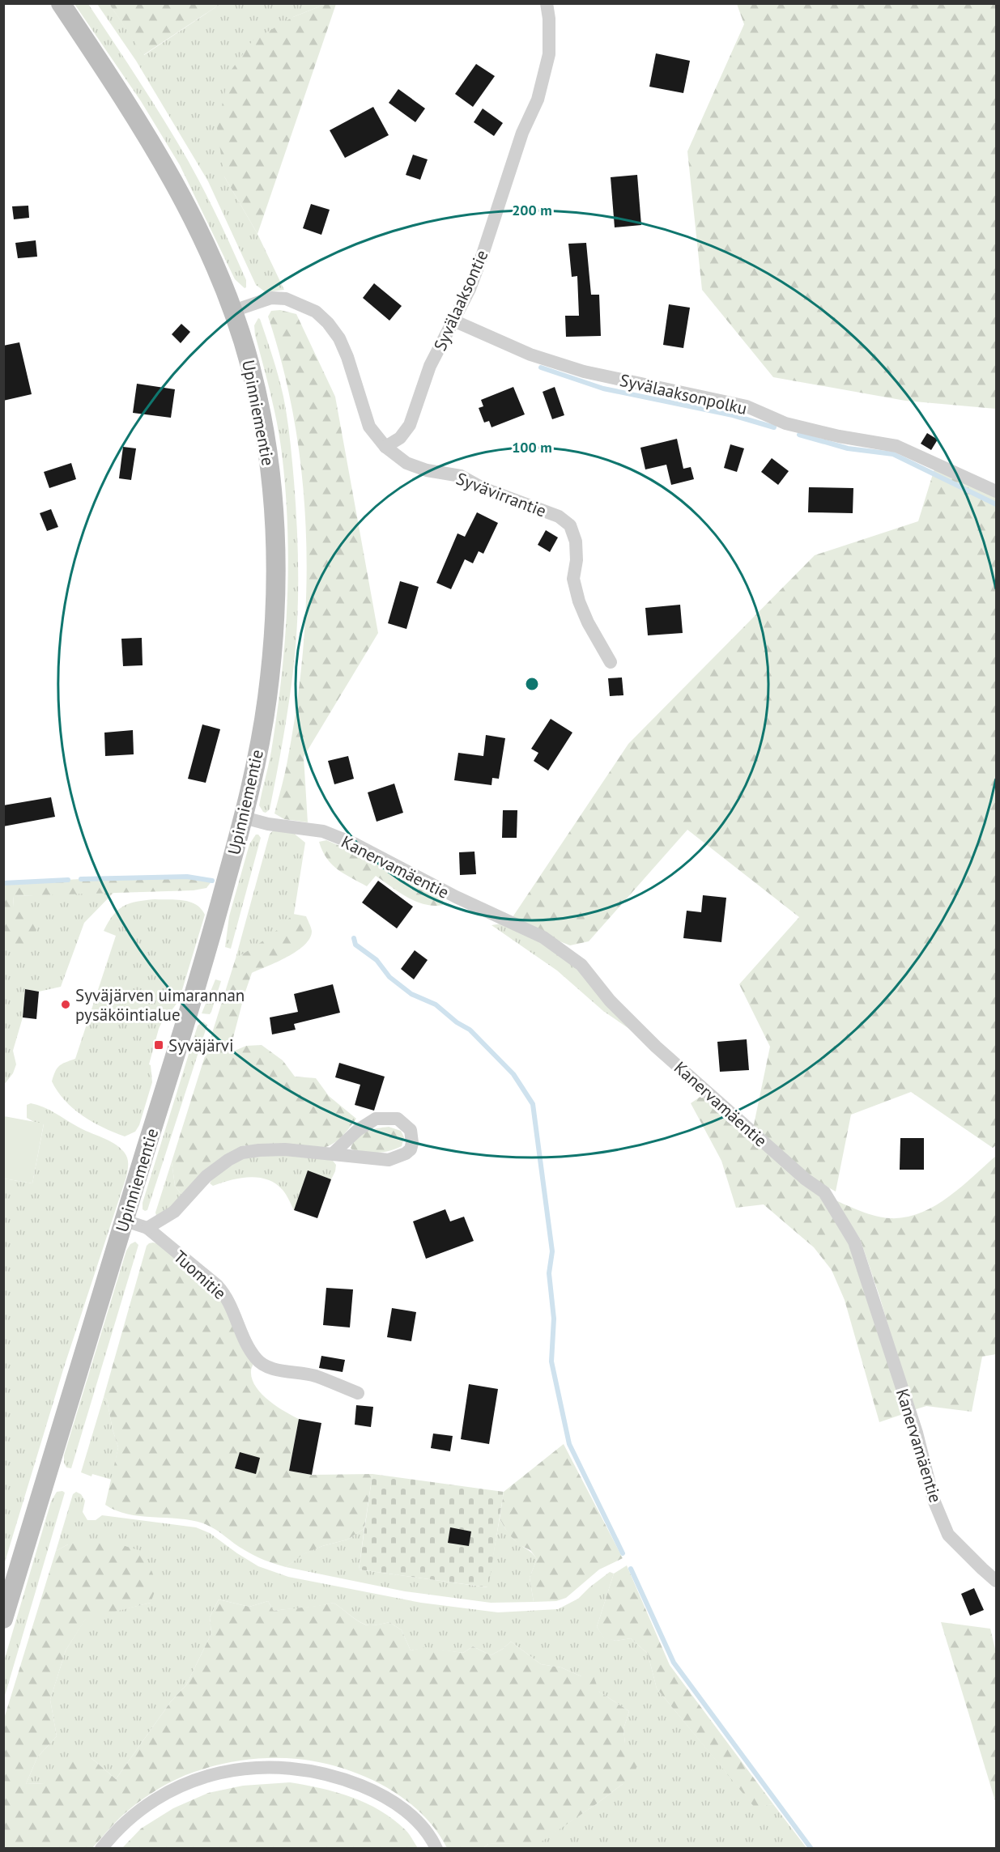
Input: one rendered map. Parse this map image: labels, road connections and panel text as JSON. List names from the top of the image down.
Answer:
{
  "streets": {
    "main road": ["Upinniementie"],
    "street": [
      "Syvälaaksontie",
      "Syvälaaksonpolku",
      "Syvävirrantie",
      "Kanervamäentie",
      "Tuomitie"
    ]
  },
  "crossings": [
    ["Syvälaaksontie", "Syvälaaksonpolku"],
    ["Syvälaaksontie", "Syvävirrantie"],
    ["Upinniementie", "Syvävirrantie"],
    ["Upinniementie", "Kanervamäentie"],
    ["Upinniementie", "Tuomitie"]
  ],
  "places": {
    "other": ["Syväjärven uimarannan pysäköintialue"],
    "transit": ["Syväjärvi"]
  },
  "rings": ["200 m", "100 m"]
}
